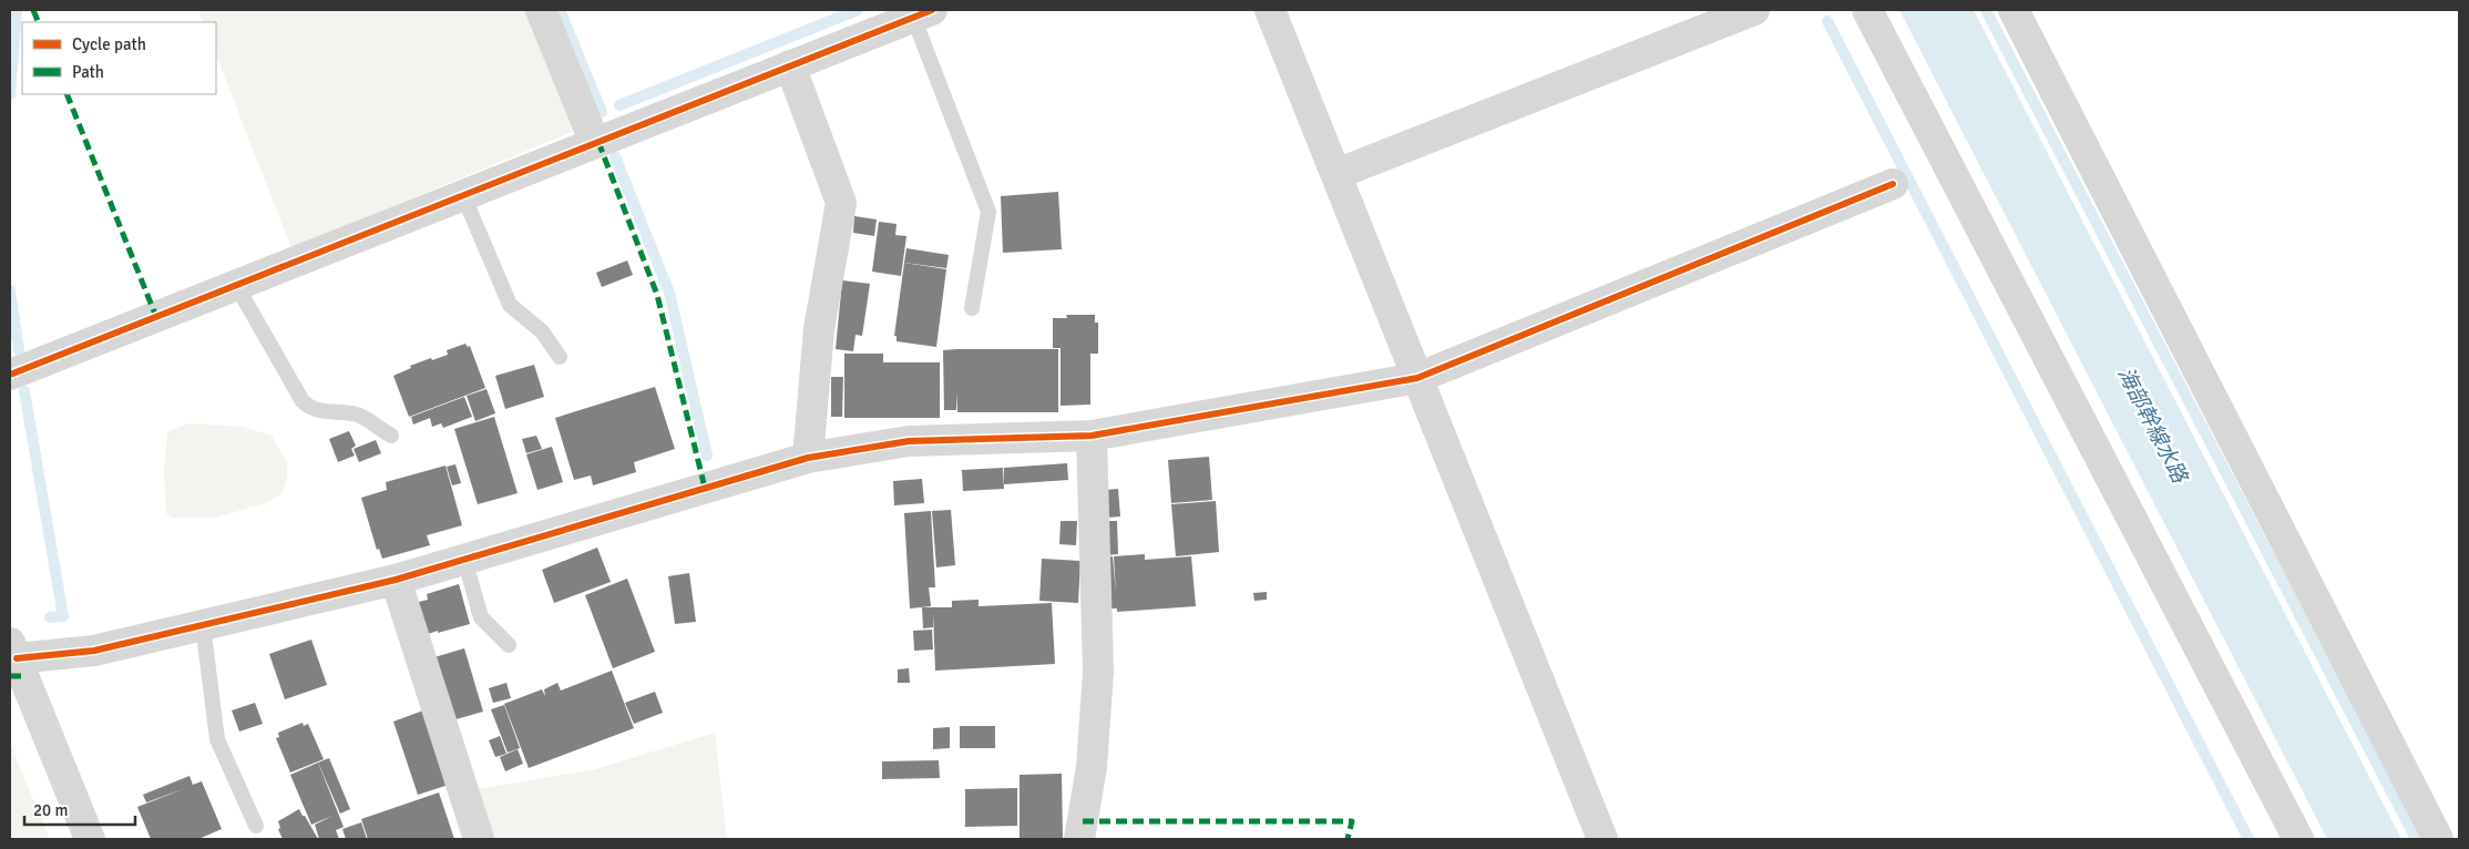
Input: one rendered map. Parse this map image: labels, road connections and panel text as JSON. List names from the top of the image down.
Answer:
{
  "water": ["海部幹線水路"],
  "legend": ["Cycle path", "Path"],
  "scale_bar": "20 m"
}
